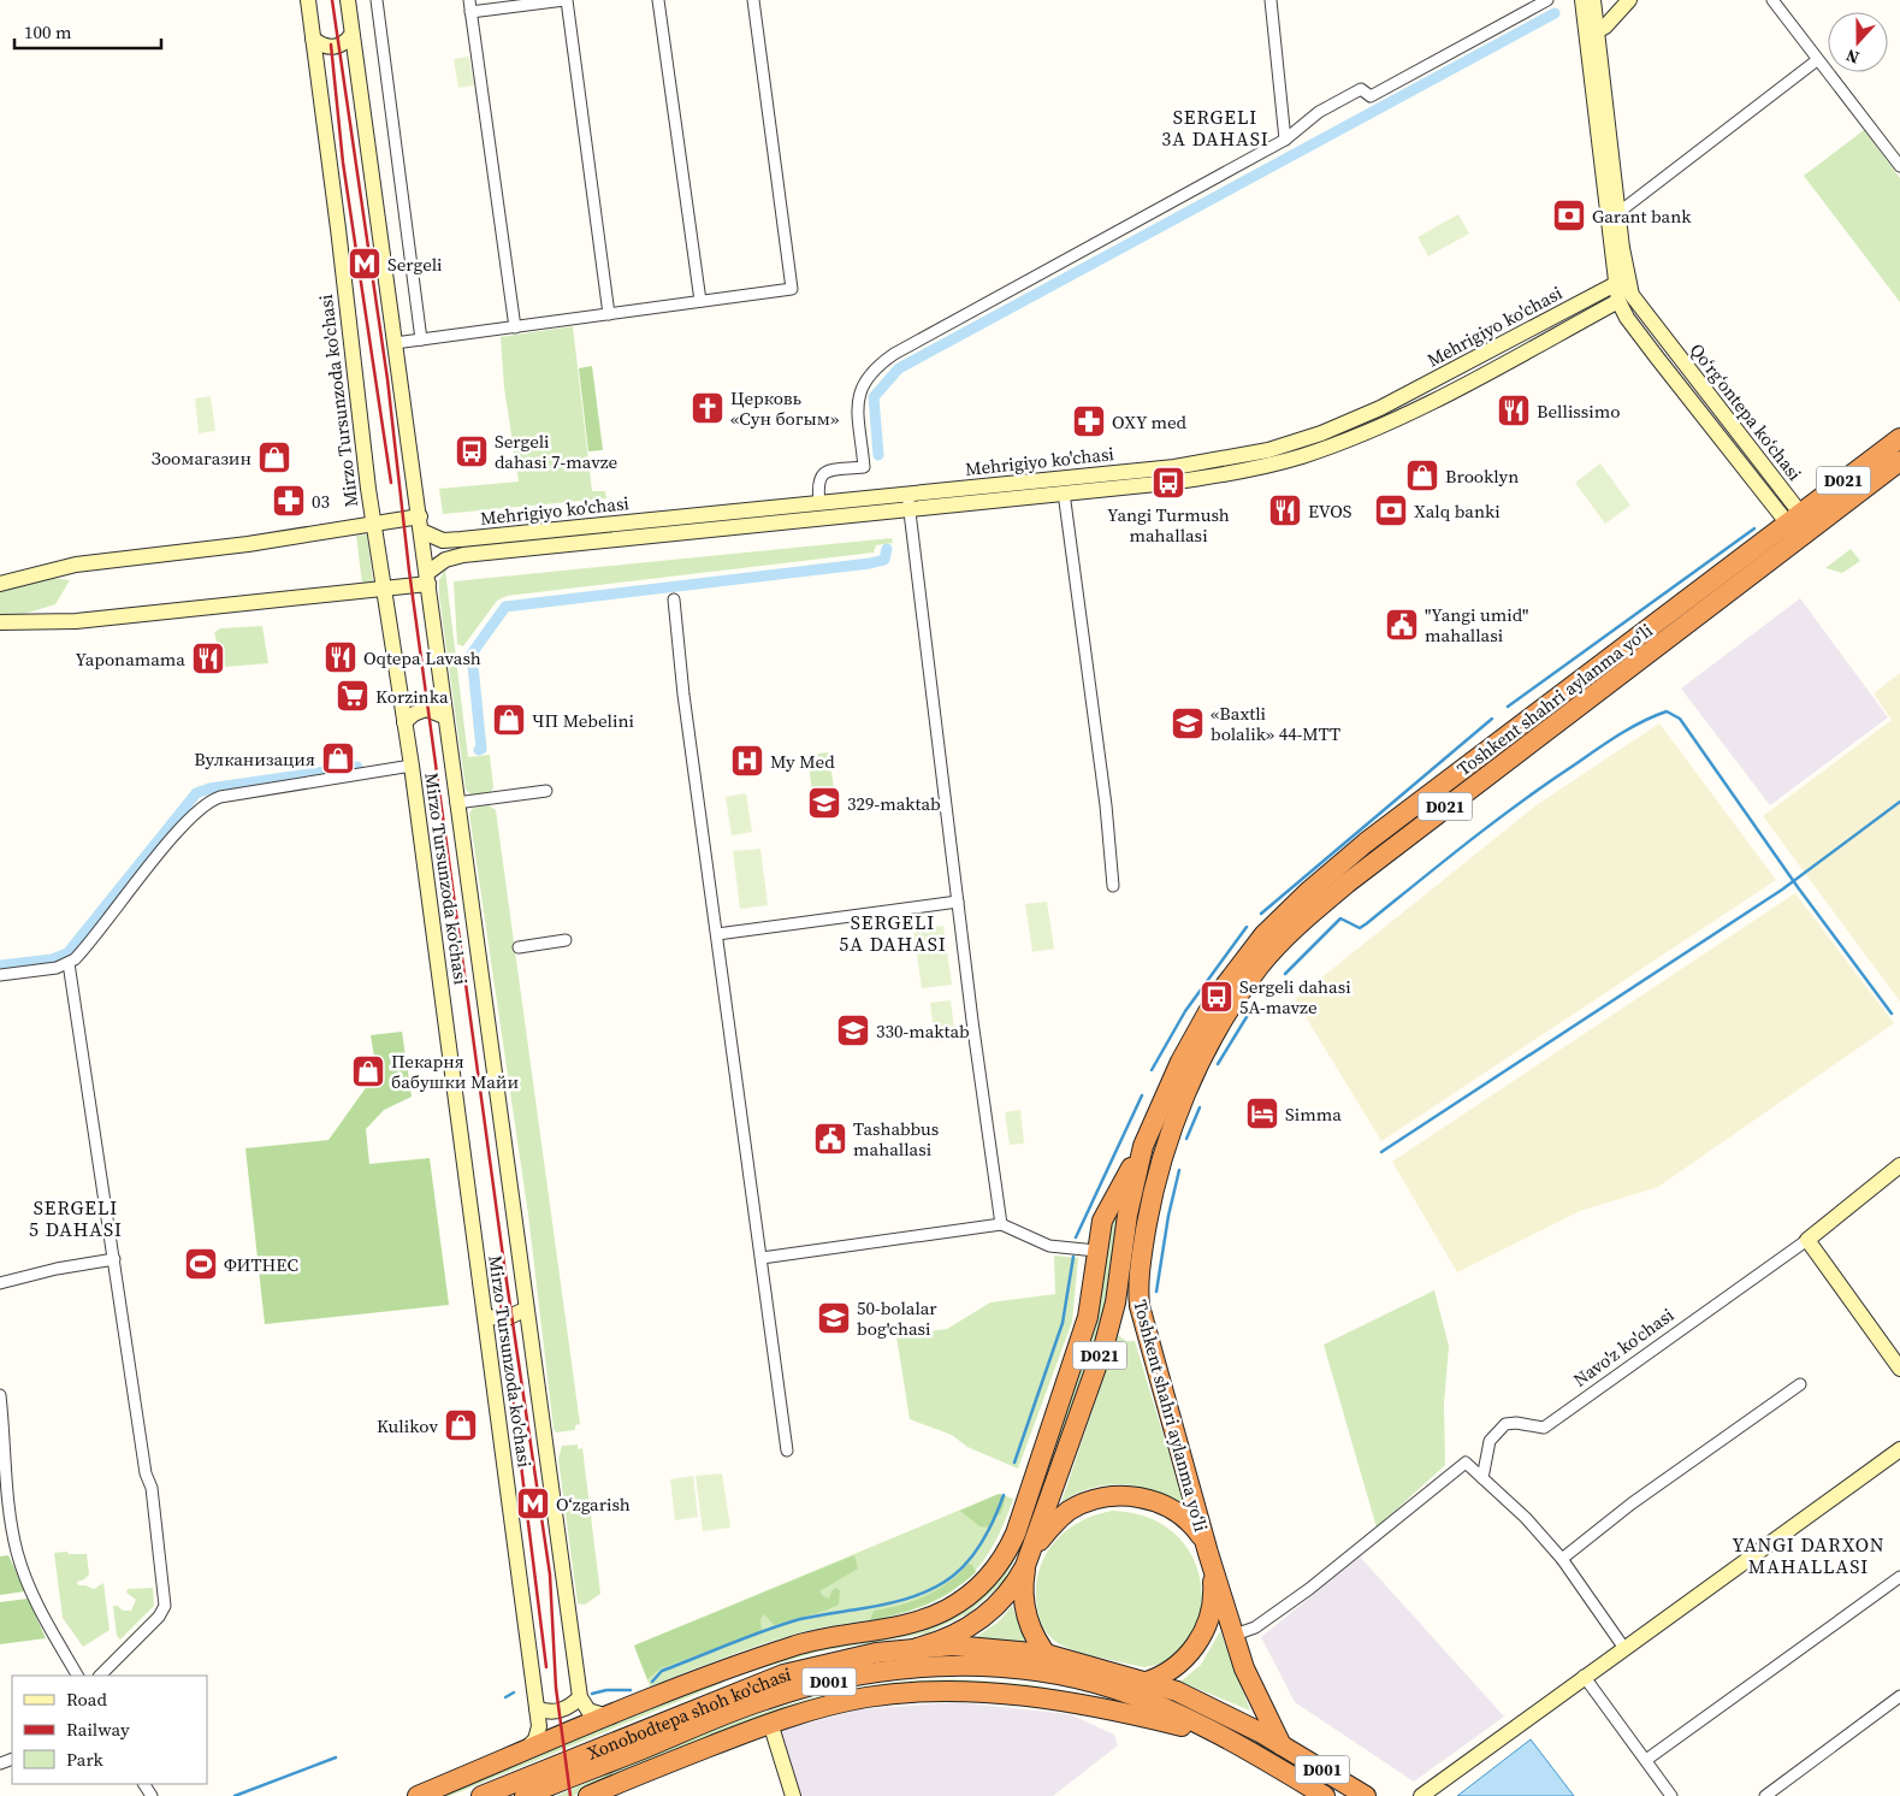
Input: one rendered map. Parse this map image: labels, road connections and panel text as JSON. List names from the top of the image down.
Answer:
{
  "streets": {
    "highway": [
      "D021",
      "Toshkent shahri aylanma yoʻli",
      "D001",
      "Xonobodtepa shoh ko'chasi"
    ],
    "main road": [
      "Mehrigiyo ko'chasi",
      "Mirzo Tursunzoda ko'chasi",
      "Qoʻrgʻontepa koʻchasi",
      "Navo'z ko'chasi"
    ]
  },
  "crossings": [
    ["Mehrigiyo ko'chasi", "Mirzo Tursunzoda ko'chasi"],
    ["Mehrigiyo ko'chasi", "Qoʻrgʻontepa koʻchasi"],
    ["Qoʻrgʻontepa koʻchasi", "Toshkent shahri aylanma yoʻli"],
    ["Toshkent shahri aylanma yoʻli", "D001"],
    ["Toshkent shahri aylanma yoʻli", "Xonobodtepa shoh ko'chasi"],
    ["D001", "Xonobodtepa shoh ko'chasi"]
  ],
  "districts": [
    "SERGELI 3A DAHASI",
    "SERGELI 5A DAHASI",
    "SERGELI 5 DAHASI",
    "YANGI DARXON MAHALLASI"
  ],
  "places": {
    "bank": ["Garant bank", "Xalq banki"],
    "metro station": ["Sergeli", "O‘zgarish"],
    "church": ["Церковь «Сун богым»"],
    "restaurant": [
      "Bellissimo",
      "EVOS",
      "Oqtepa Lavash",
      "Yaponamama"
    ],
    "pharmacy": ["OXY med", "03"],
    "bus stop": ["Sergeli dahasi 7-mavze", "Yangi Turmush mahallasi", "Sergeli dahasi 5A-mavze"],
    "shop": [
      "Зоомагазин",
      "Brooklyn",
      "ЧП Mebelini",
      "Вулканизация",
      "Пекарня бабушки Майи",
      "Kulikov"
    ],
    "public building": ["\"Yangi umid\" mahallasi", "Tashabbus mahallasi"],
    "supermarket": ["Korzinka"],
    "school or university": [
      "«Baxtli bolalik» 44-MTT",
      "329-maktab",
      "330-maktab",
      "50-bolalar bog'chasi"
    ],
    "hospital": ["My Med"],
    "hotel": ["Simma"],
    "sports": ["ФИТНЕС"]
  },
  "legend": ["Road", "Railway", "Park"],
  "scale_bar": "100 m",
  "north": "bottom"
}
